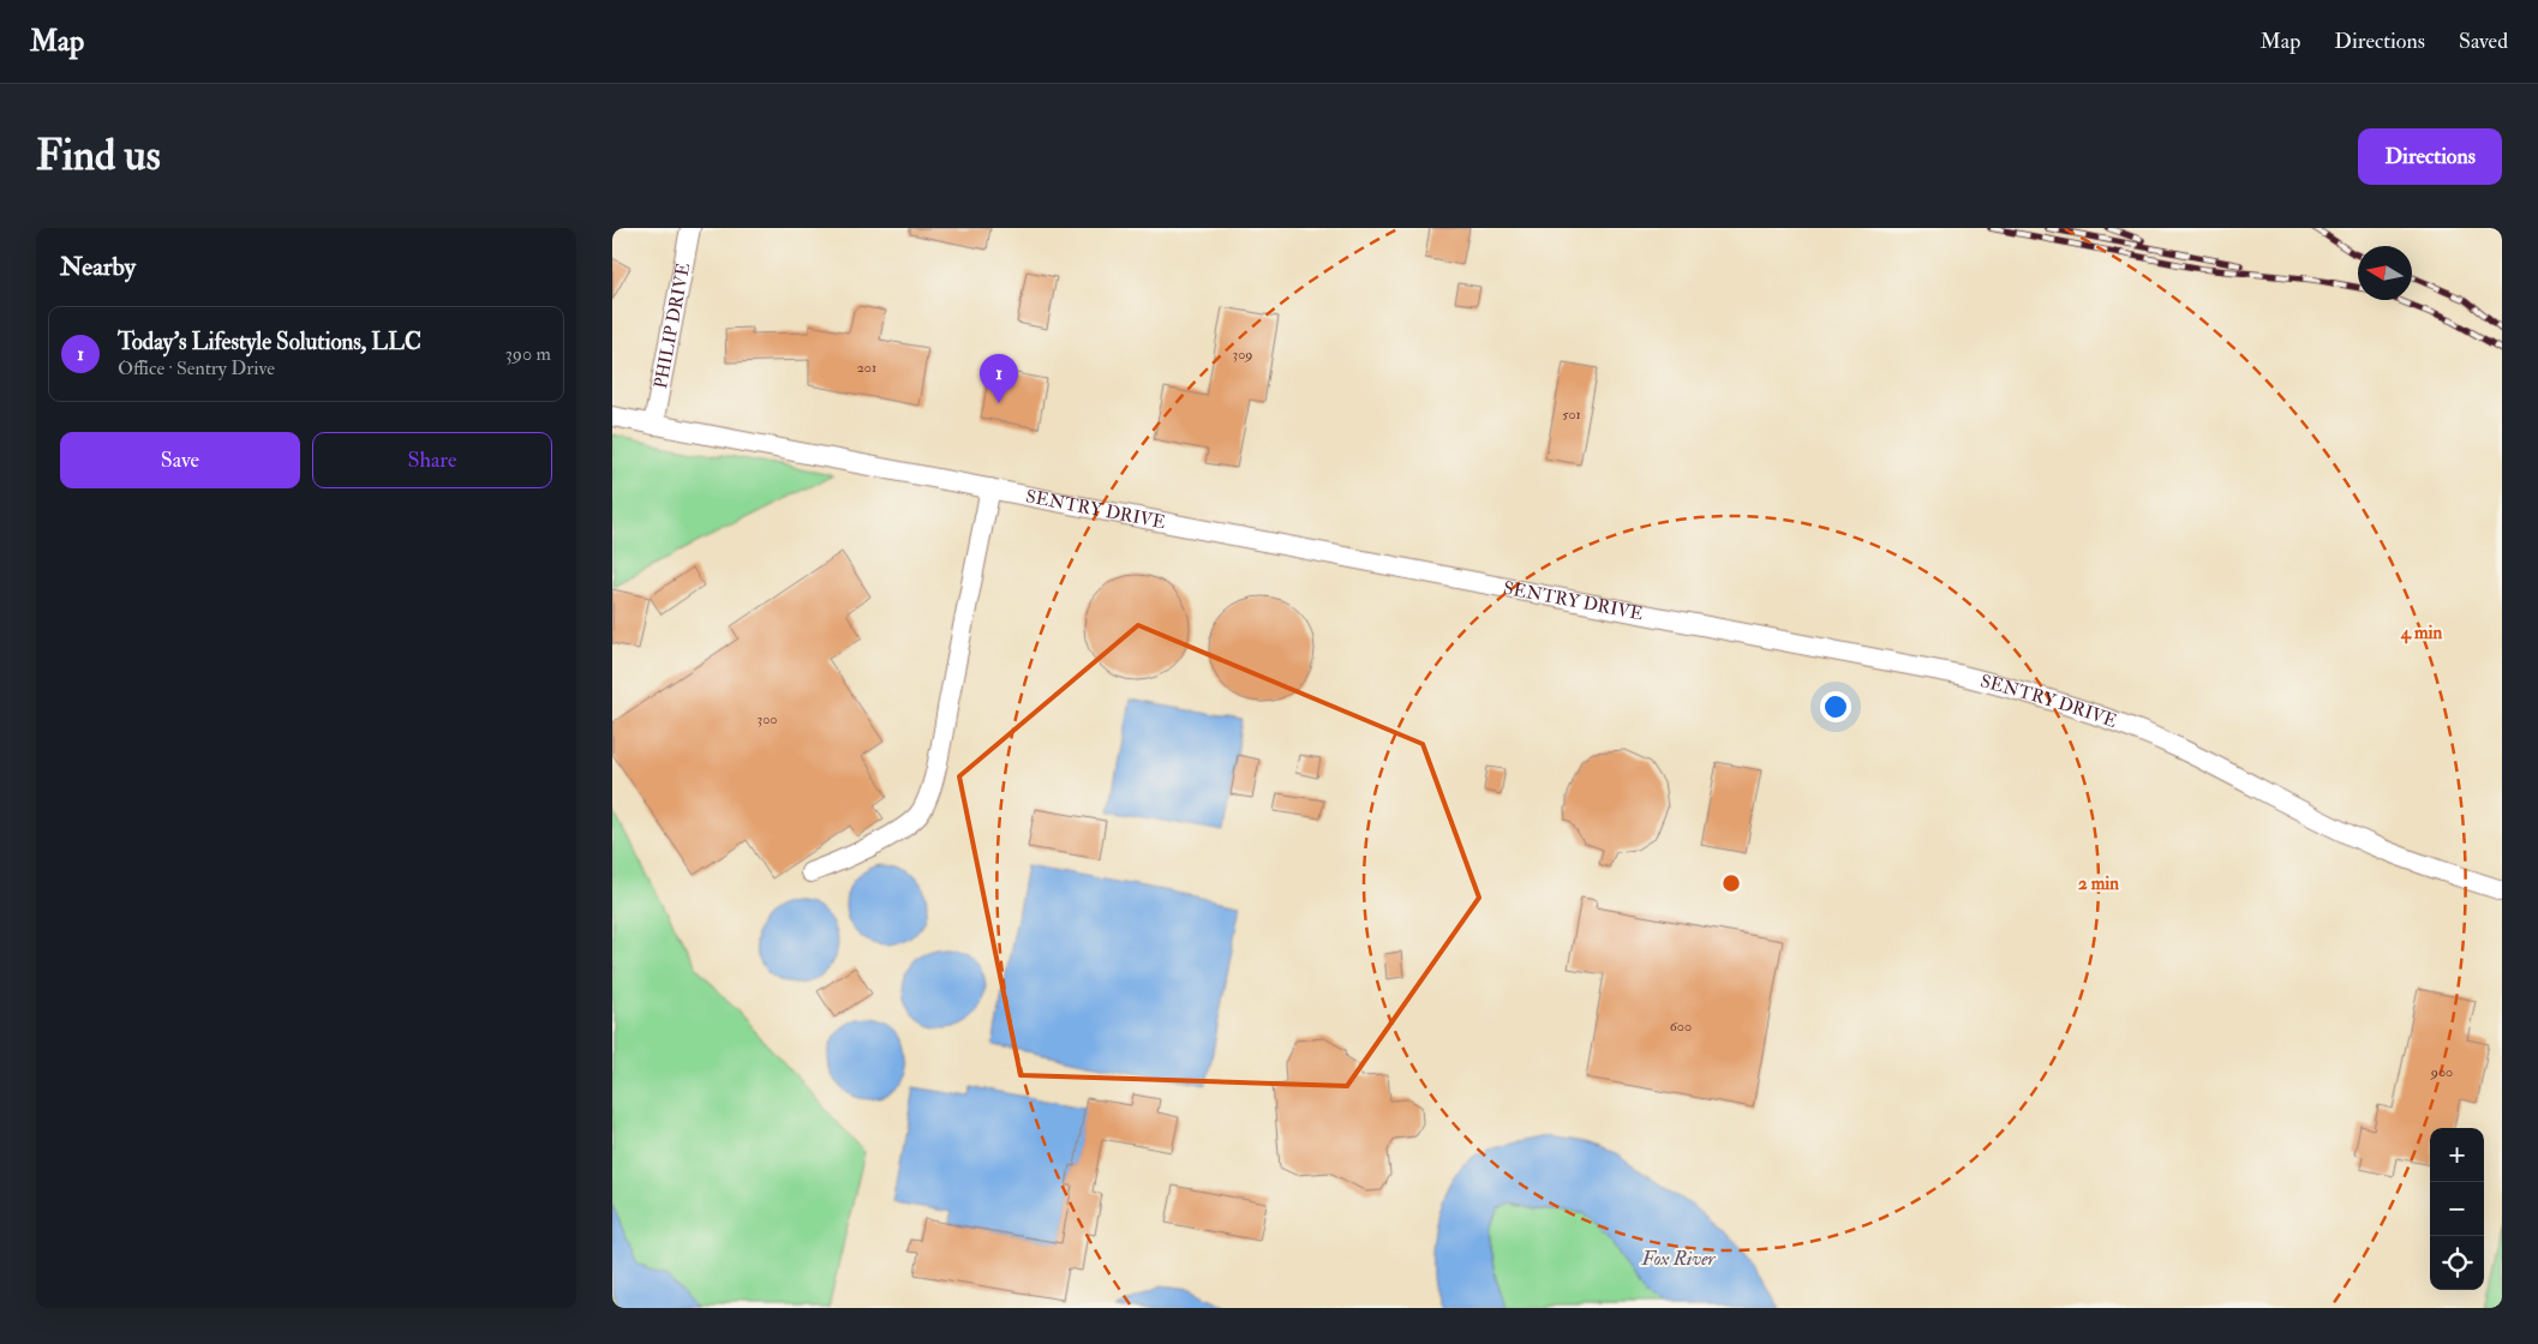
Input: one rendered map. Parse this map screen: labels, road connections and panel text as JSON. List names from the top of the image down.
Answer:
{
  "streets": {
    "street": ["PHILIP DRIVE", "SENTRY DRIVE"]
  },
  "crossings": [
    ["PHILIP DRIVE", "SENTRY DRIVE"]
  ],
  "water": ["Fox River"],
  "house_numbers": [
    "309",
    "201",
    "501",
    "300",
    "600",
    "900"
  ],
  "north": "left",
  "page": {
    "header": "Map",
    "nav": ["Map", "Directions", "Saved"],
    "buttons": [
      "Directions",
      ["Save", "Share"]
    ],
    "title": "Find us",
    "heading": "Nearby",
    "list": [
      {
        "mark": "1",
        "name": "Today's Lifestyle Solutions, LLC",
        "note": "Office · Sentry Drive",
        "value": "390 m"
      }
    ],
    "pins": "1",
    "map_buttons": ["+", "−"]
  },
  "rings": ["4 min", "2 min"]
}
